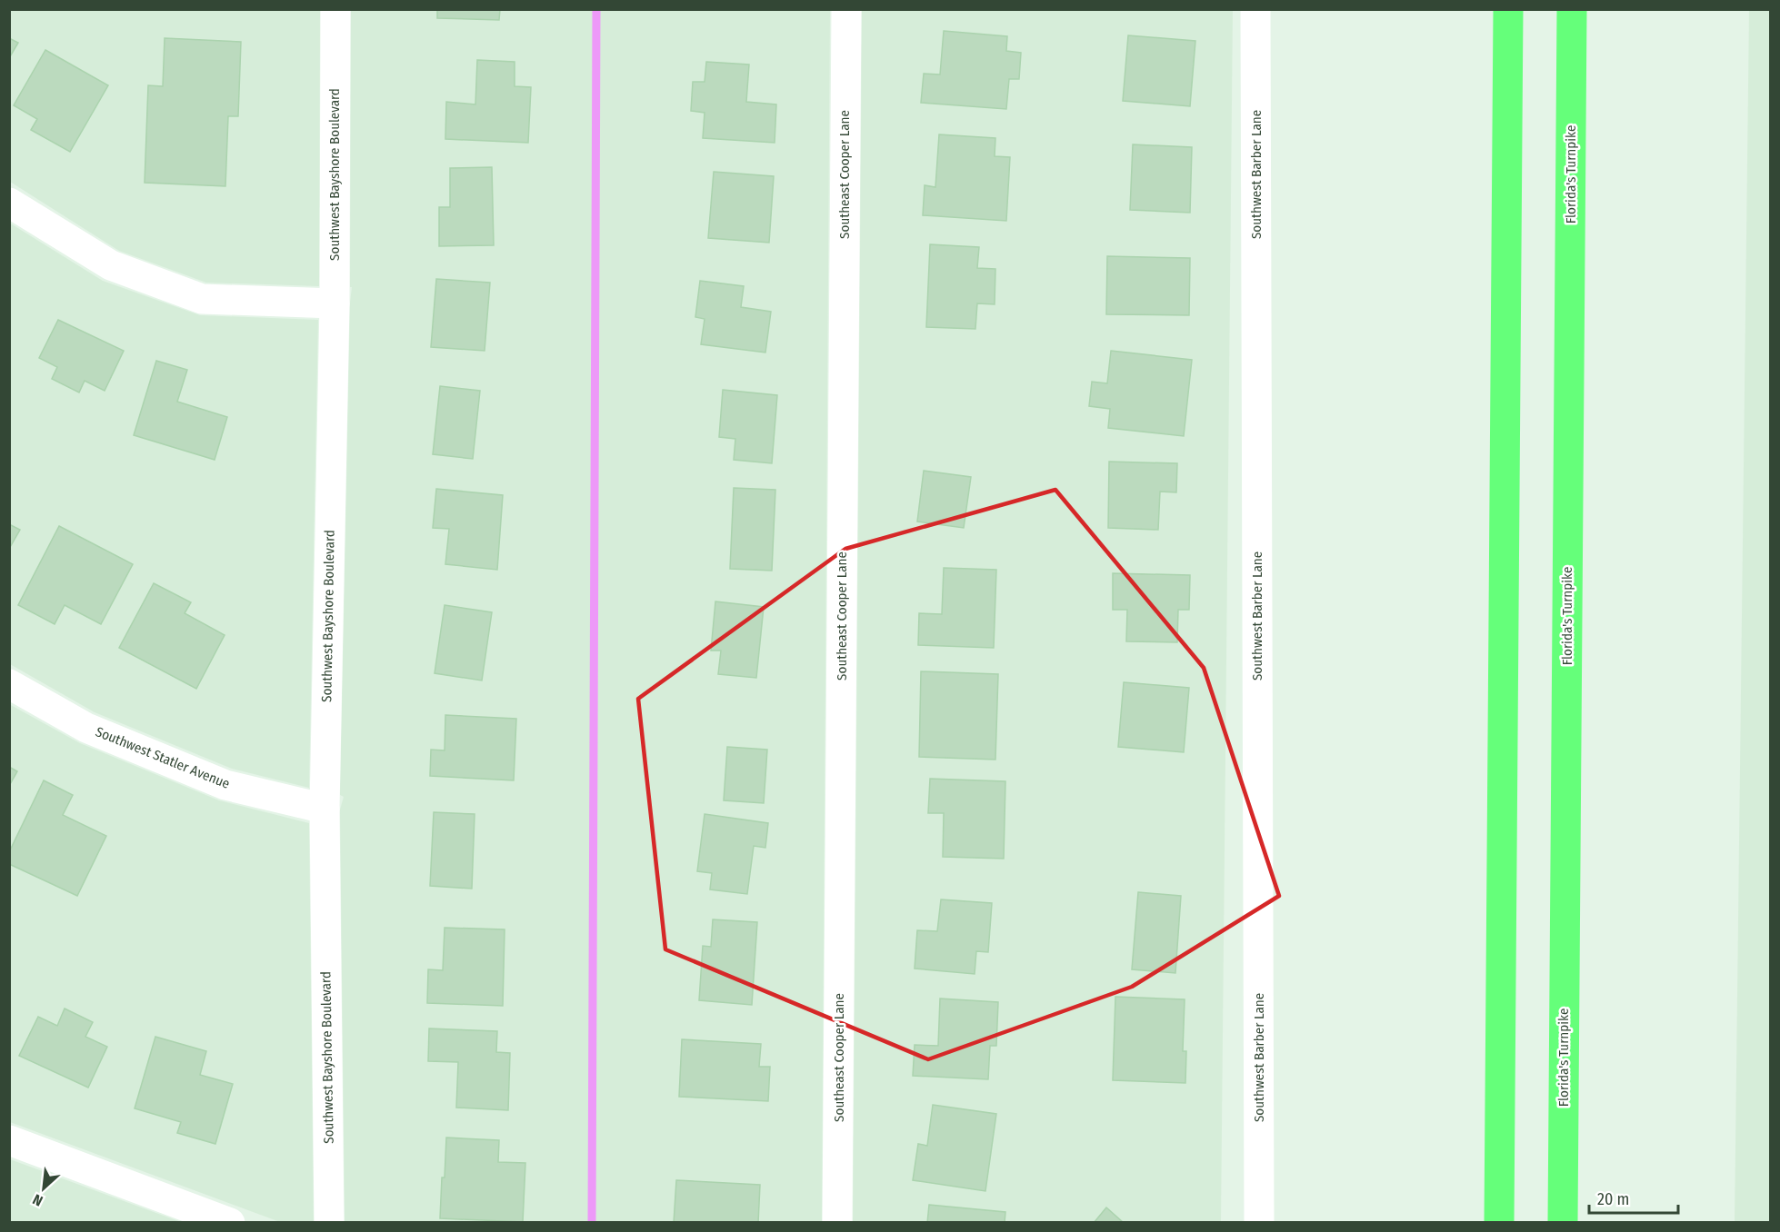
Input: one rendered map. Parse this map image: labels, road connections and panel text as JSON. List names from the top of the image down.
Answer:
{
  "streets": {
    "highway": ["Florida's Turnpike"],
    "street": [
      "Southwest Bayshore Boulevard",
      "Southeast Cooper Lane",
      "Southwest Barber Lane",
      "Southwest Statler Avenue"
    ]
  },
  "crossings": [
    ["Southwest Bayshore Boulevard", "Southwest Statler Avenue"]
  ],
  "scale_bar": "20 m",
  "north": "bottom left"
}
